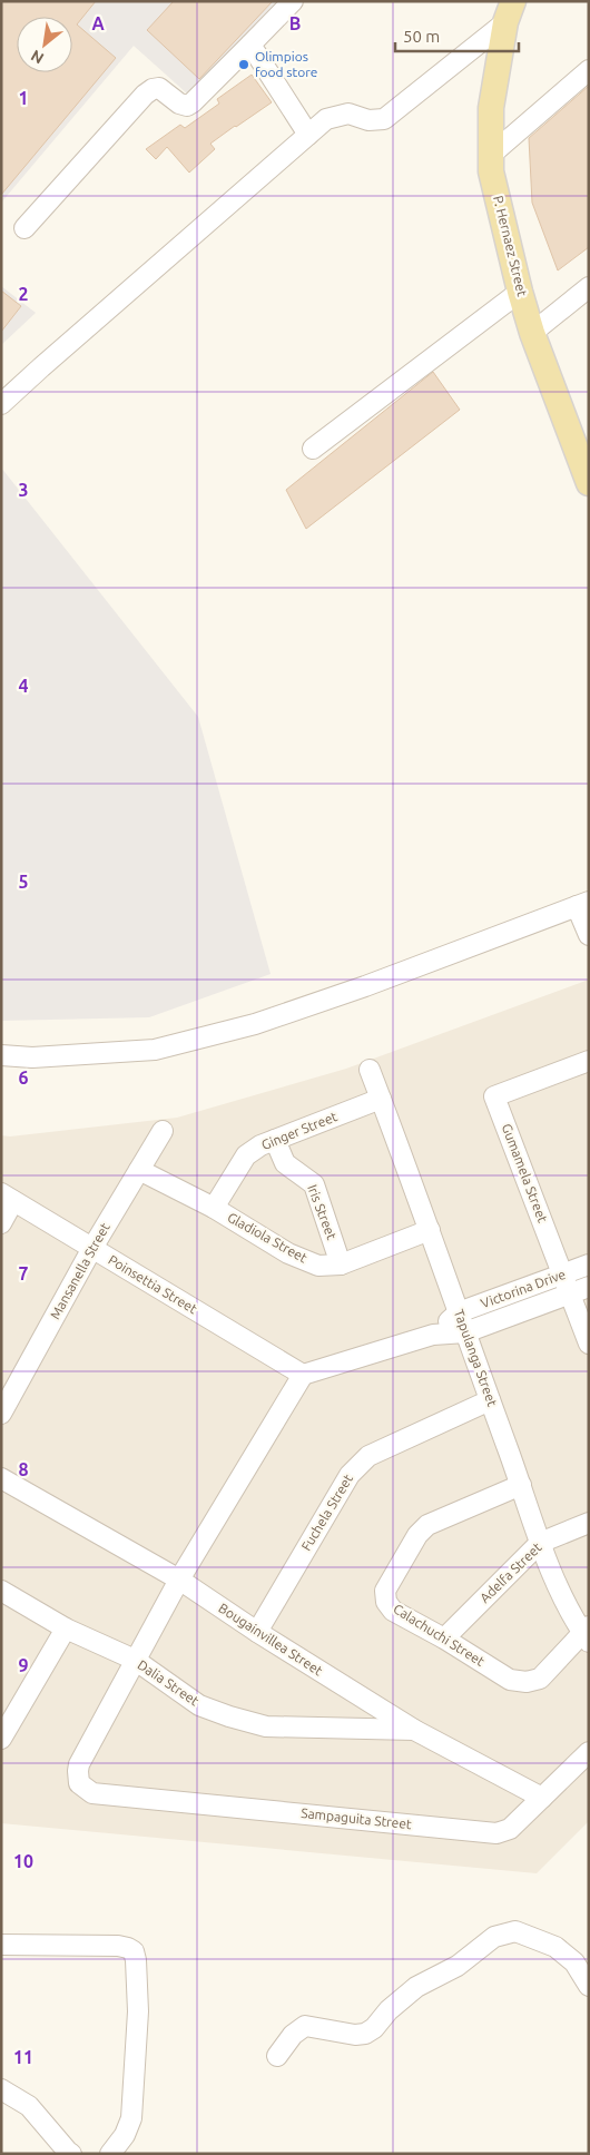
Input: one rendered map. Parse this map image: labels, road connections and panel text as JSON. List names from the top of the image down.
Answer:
{
  "streets": {
    "main road": ["P. Hernaez Street"],
    "street": [
      "Ginger Street",
      "Gumamela Street",
      "Iris Street",
      "Gladiola Street",
      "Mansanella Street",
      "Poinsettia Street",
      "Victorina Drive",
      "Tapulanga Street",
      "Fuchela Street",
      "Adelfa Street",
      "Calachuchi Street",
      "Bougainvillea Street",
      "Dalia Street",
      "Sampaguita Street"
    ]
  },
  "crossings": [
    ["Ginger Street", "Iris Street"],
    ["Ginger Street", "Gladiola Street"],
    ["Ginger Street", "Tapulanga Street"],
    ["Gumamela Street", "Victorina Drive"],
    ["Iris Street", "Gladiola Street"],
    ["Gladiola Street", "Mansanella Street"],
    ["Gladiola Street", "Tapulanga Street"],
    ["Mansanella Street", "Poinsettia Street"],
    ["Poinsettia Street", "Victorina Drive"],
    ["Victorina Drive", "Tapulanga Street"],
    ["Tapulanga Street", "Fuchela Street"],
    ["Tapulanga Street", "Adelfa Street"],
    ["Tapulanga Street", "Calachuchi Street"],
    ["Fuchela Street", "Bougainvillea Street"],
    ["Adelfa Street", "Calachuchi Street"],
    ["Bougainvillea Street", "Dalia Street"],
    ["Bougainvillea Street", "Sampaguita Street"],
    ["Dalia Street", "Sampaguita Street"]
  ],
  "places": ["Olimpios food store"],
  "scale_bar": "50 m",
  "north": "bottom left",
  "grid": {
    "columns": ["A", "B"],
    "rows": [
      "1",
      "2",
      "3",
      "4",
      "5",
      "6",
      "7",
      "8",
      "9",
      "10",
      "11"
    ]
  }
}
